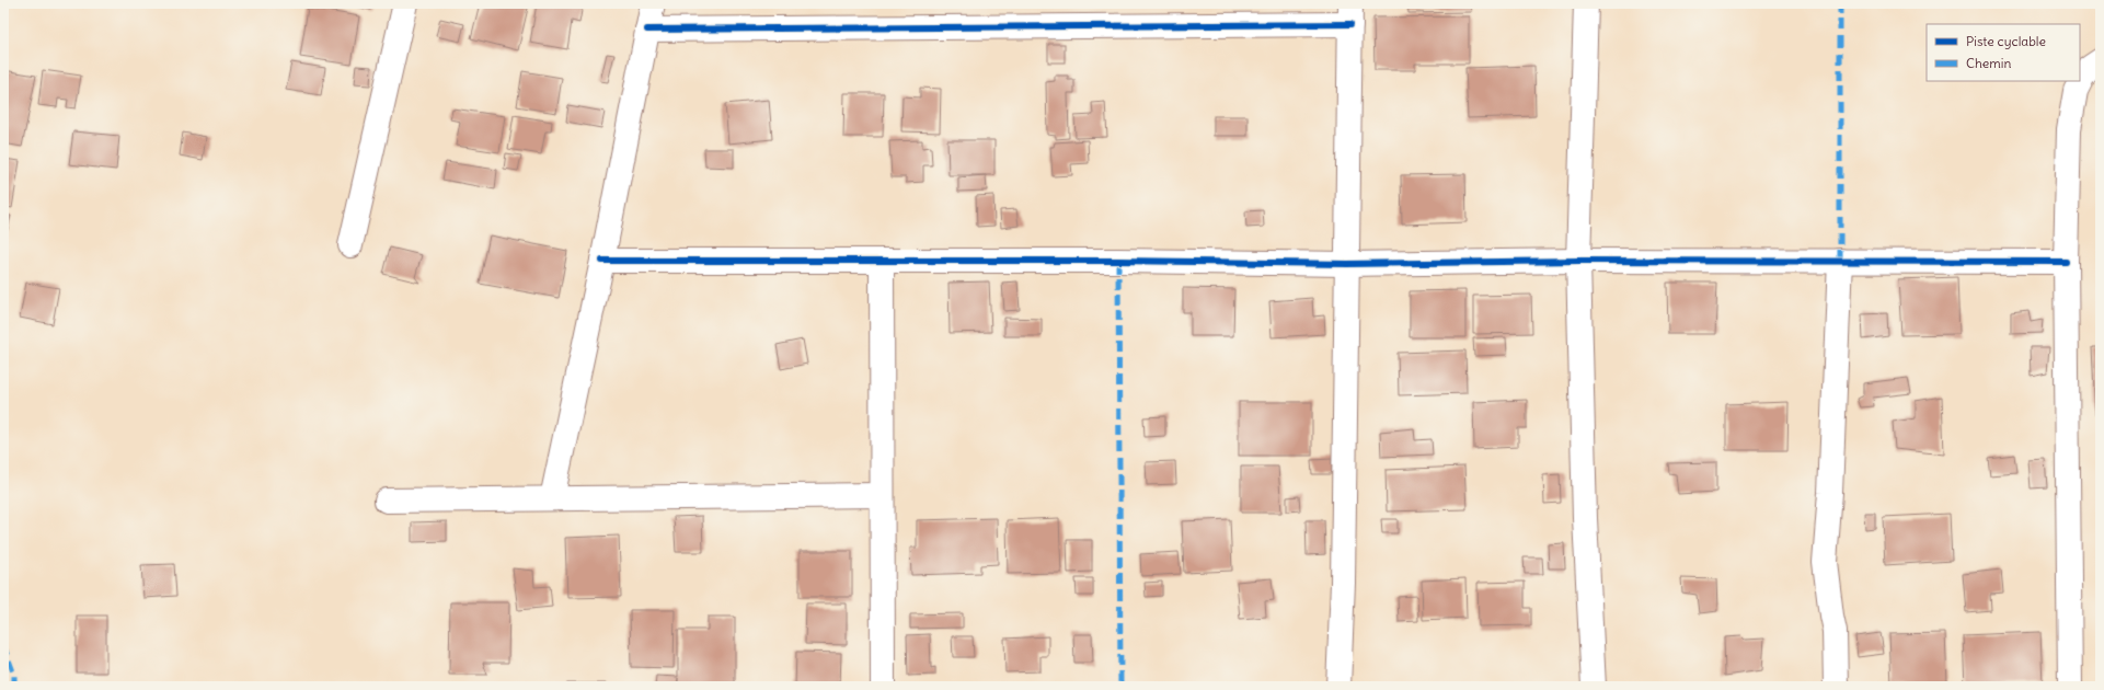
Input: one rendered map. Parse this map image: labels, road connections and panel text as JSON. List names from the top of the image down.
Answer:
{
  "legend": ["Piste cyclable", "Chemin"]
}
